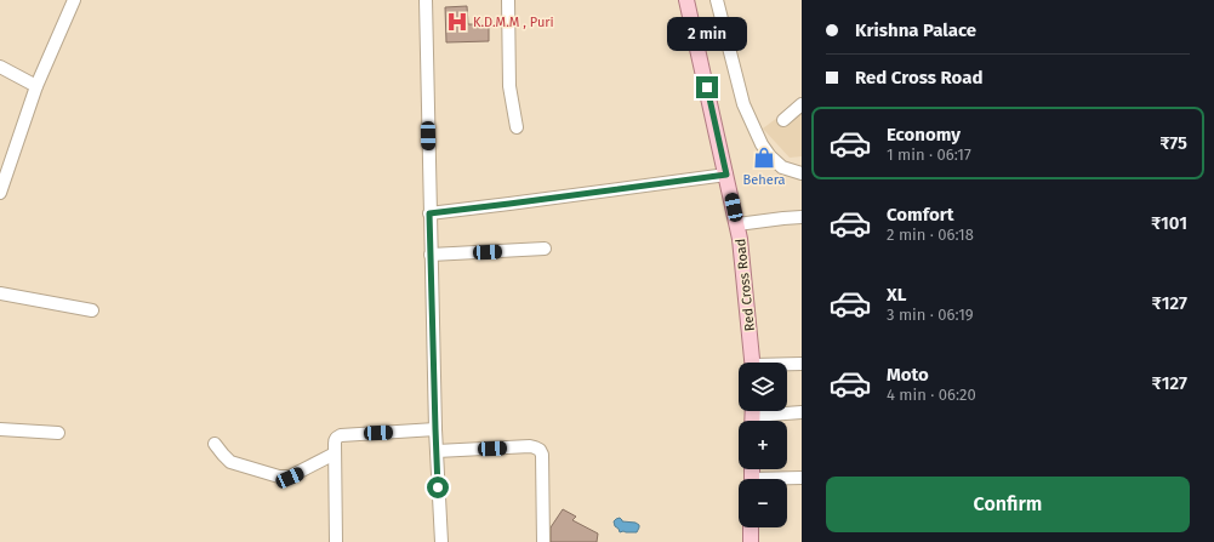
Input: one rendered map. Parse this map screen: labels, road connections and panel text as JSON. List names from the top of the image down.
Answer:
{
  "streets": {
    "main road": ["Red Cross Road"]
  },
  "places": {
    "hospital": ["K.D.M.M , Puri"],
    "shop": ["Behera"]
  },
  "page": {
    "banner": ["Krishna Palace", "Red Cross Road"],
    "bubble": "2 min",
    "list": [
      {
        "name": "Economy",
        "note": "1 min · 06:17",
        "value": "₹75"
      },
      {
        "name": "Comfort",
        "note": "2 min · 06:18",
        "value": "₹101"
      },
      {
        "name": "XL",
        "note": "3 min · 06:19",
        "value": "₹127"
      },
      {
        "name": "Moto",
        "note": "4 min · 06:20",
        "value": "₹127"
      }
    ],
    "map_buttons": ["+", "−"],
    "buttons": "Confirm"
  }
}
